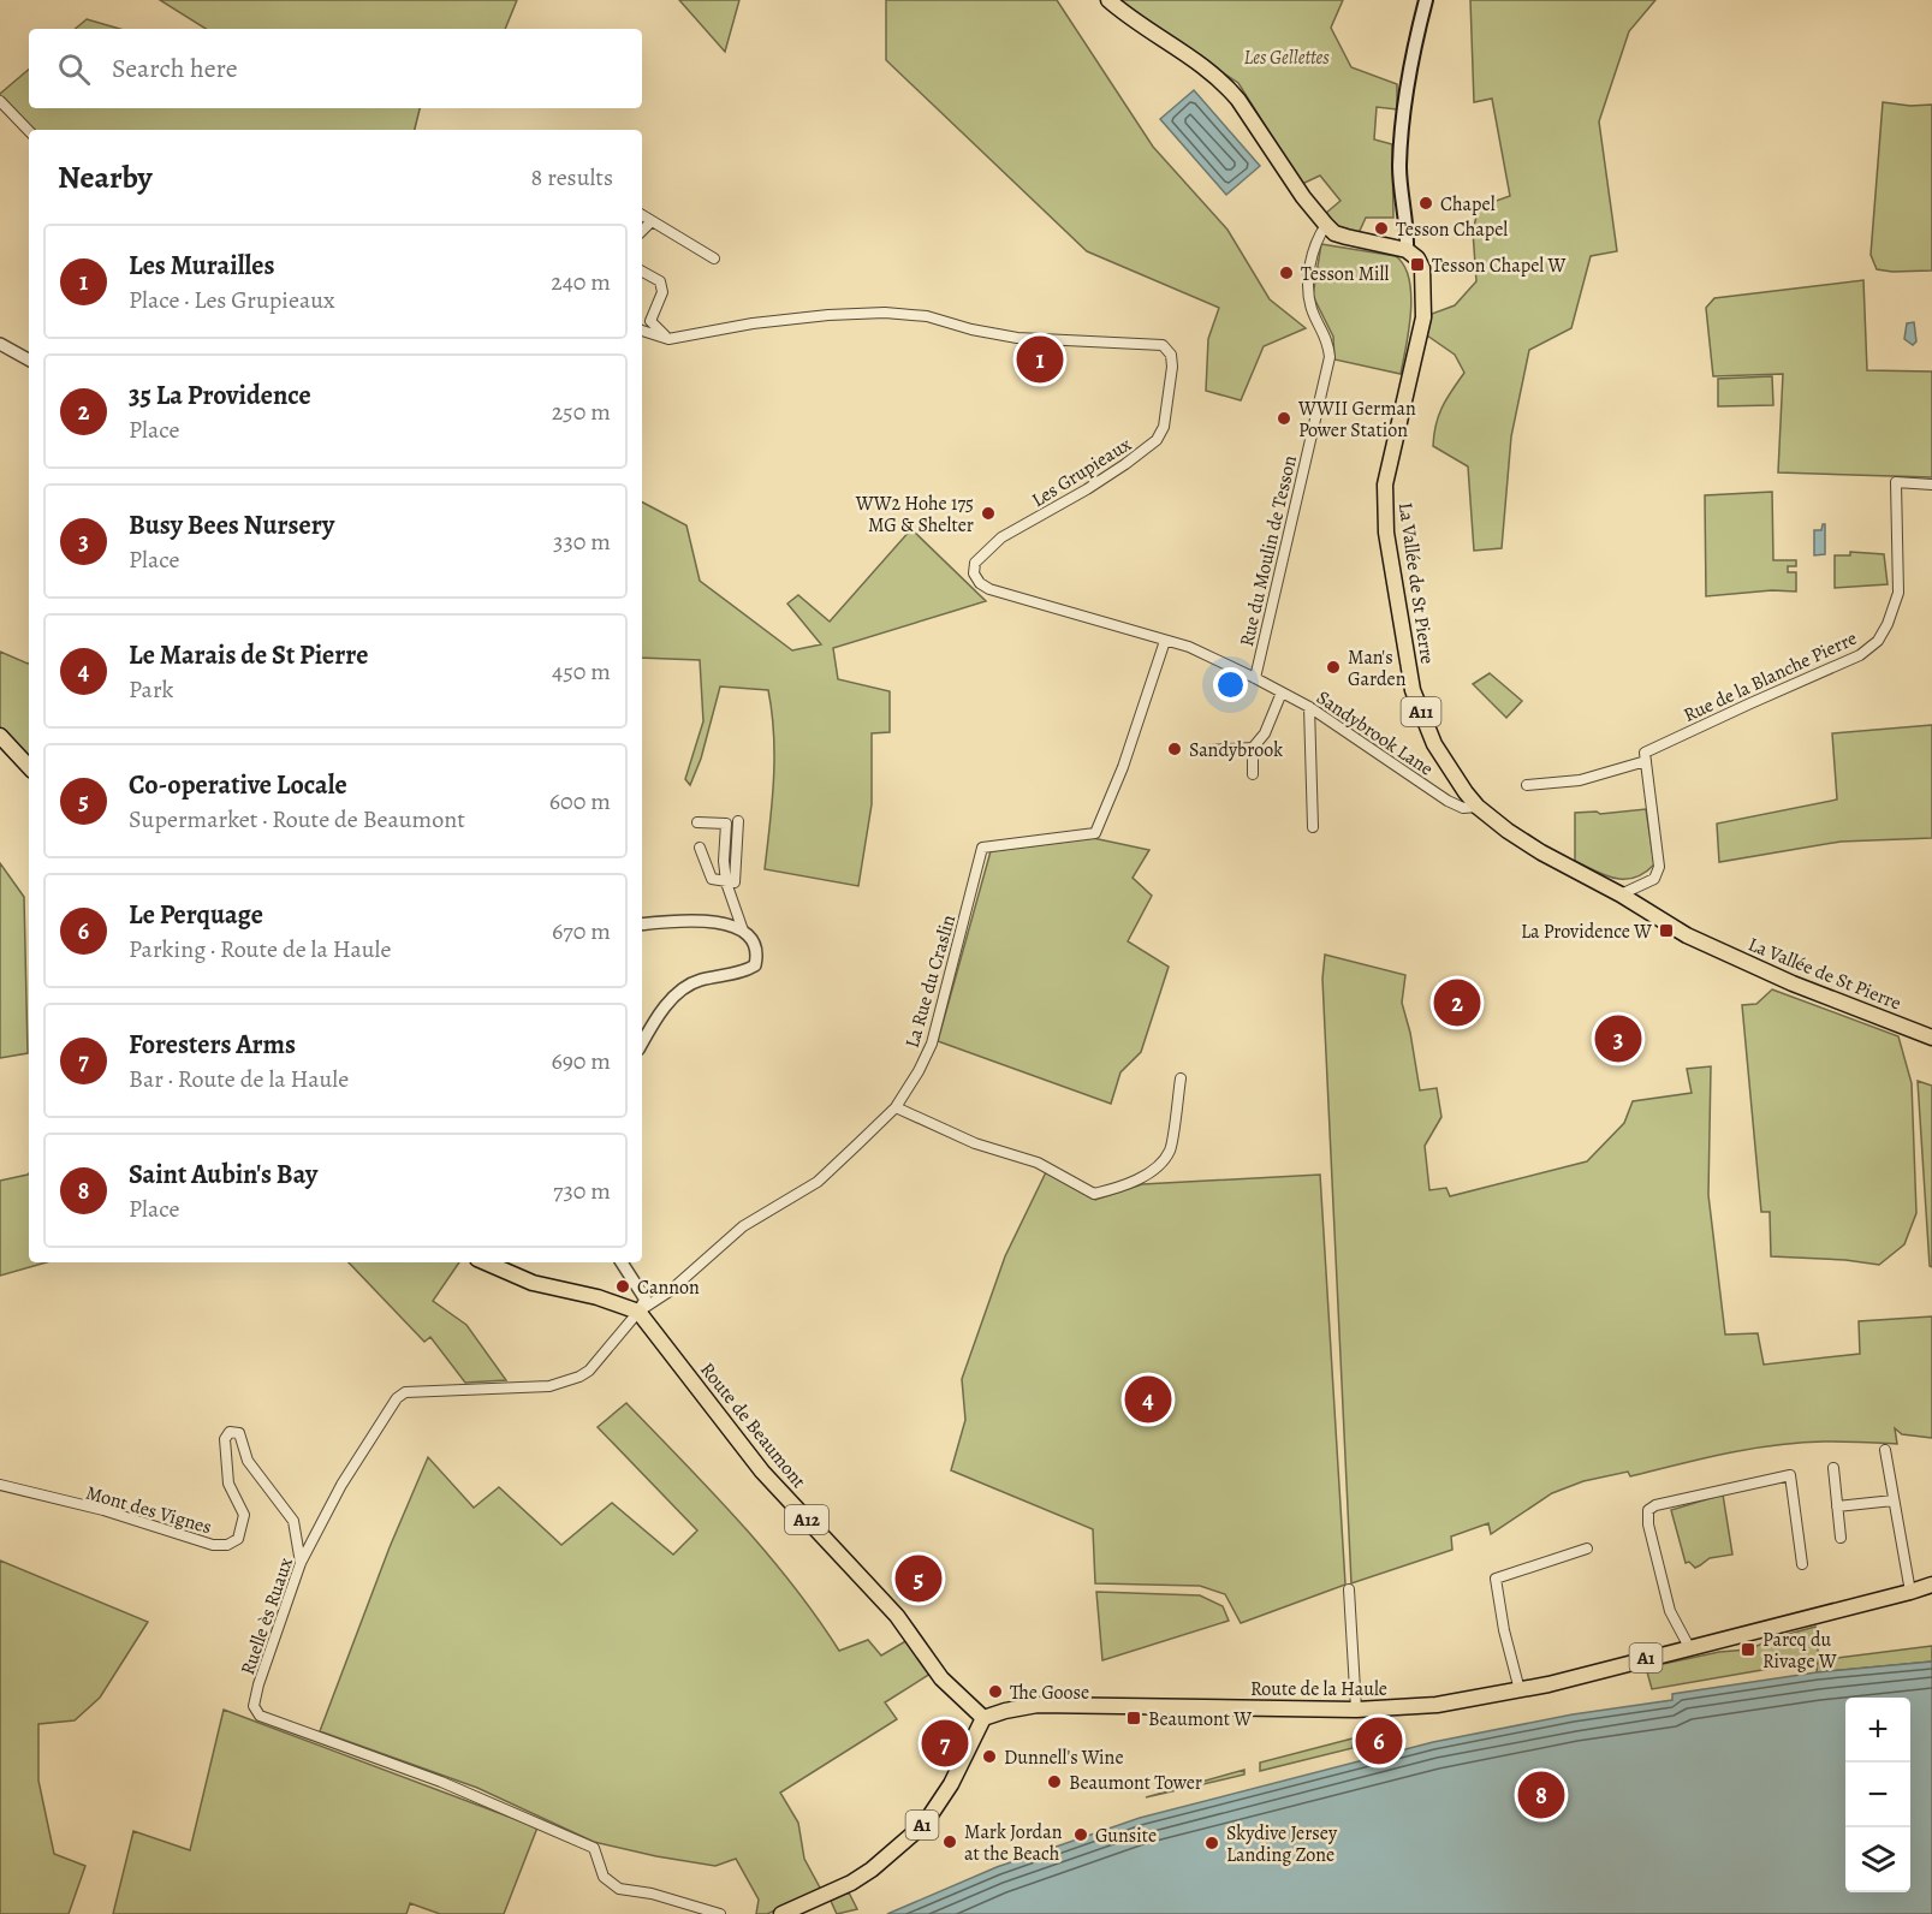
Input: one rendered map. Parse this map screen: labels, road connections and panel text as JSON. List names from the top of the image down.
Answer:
{
  "streets": {
    "main road": [
      "La Vallée de St Pierre",
      "A11",
      "Route de Beaumont",
      "A12",
      "A1",
      "Route de la Haule"
    ],
    "street": [
      "Les Grupieaux",
      "Rue du Moulin de Tesson",
      "Rue de la Blanche Pierre",
      "Sandybrook Lane",
      "La Rue du Craslin",
      "Mont des Vignes",
      "Ruelle ès Ruaux"
    ]
  },
  "crossings": [
    ["Les Grupieaux", "Rue du Moulin de Tesson"],
    ["Les Grupieaux", "Sandybrook Lane"],
    ["Les Grupieaux", "La Rue du Craslin"],
    ["Rue du Moulin de Tesson", "Sandybrook Lane"],
    ["La Vallée de St Pierre", "Sandybrook Lane"],
    ["La Rue du Craslin", "Route de Beaumont"],
    ["La Rue du Craslin", "Ruelle ès Ruaux"],
    ["Route de Beaumont", "Ruelle ès Ruaux"],
    ["Route de Beaumont", "A1"],
    ["Route de Beaumont", "Route de la Haule"],
    ["Mont des Vignes", "Ruelle ès Ruaux"],
    ["A1", "Route de la Haule"]
  ],
  "parks": ["Les Gellettes"],
  "places": {
    "other": [
      "Chapel",
      "Tesson Chapel",
      "Tesson Mill",
      "WWII German Power Station",
      "WW2 Hohe 175 MG & Shelter",
      "Man's Garden",
      "Sandybrook",
      "Cannon",
      "The Goose",
      "Dunnell's Wine",
      "Beaumont Tower",
      "Gunsite",
      "Mark Jordan at the Beach",
      "Skydive Jersey Landing Zone"
    ],
    "transit": [
      "Tesson Chapel W",
      "La Providence W",
      "Parcq du Rivage W",
      "Beaumont W"
    ]
  },
  "page": {
    "search": "Search here",
    "heading": ["Nearby", "8 results"],
    "list": [
      {
        "mark": "1",
        "name": "Les Murailles",
        "note": "Place · Les Grupieaux",
        "value": "240 m"
      },
      {
        "mark": "2",
        "name": "35 La Providence",
        "note": "Place",
        "value": "250 m"
      },
      {
        "mark": "3",
        "name": "Busy Bees Nursery",
        "note": "Place",
        "value": "330 m"
      },
      {
        "mark": "4",
        "name": "Le Marais de St Pierre",
        "note": "Park",
        "value": "450 m"
      },
      {
        "mark": "5",
        "name": "Co-operative Locale",
        "note": "Supermarket · Route de Beaumont",
        "value": "600 m"
      },
      {
        "mark": "6",
        "name": "Le Perquage",
        "note": "Parking · Route de la Haule",
        "value": "670 m"
      },
      {
        "mark": "7",
        "name": "Foresters Arms",
        "note": "Bar · Route de la Haule",
        "value": "690 m"
      },
      {
        "mark": "8",
        "name": "Saint Aubin's Bay",
        "note": "Place",
        "value": "730 m"
      }
    ],
    "pins": [
      "1",
      "2",
      "3",
      "4",
      "5",
      "6",
      "7",
      "8"
    ],
    "map_buttons": ["+", "−"]
  }
}
